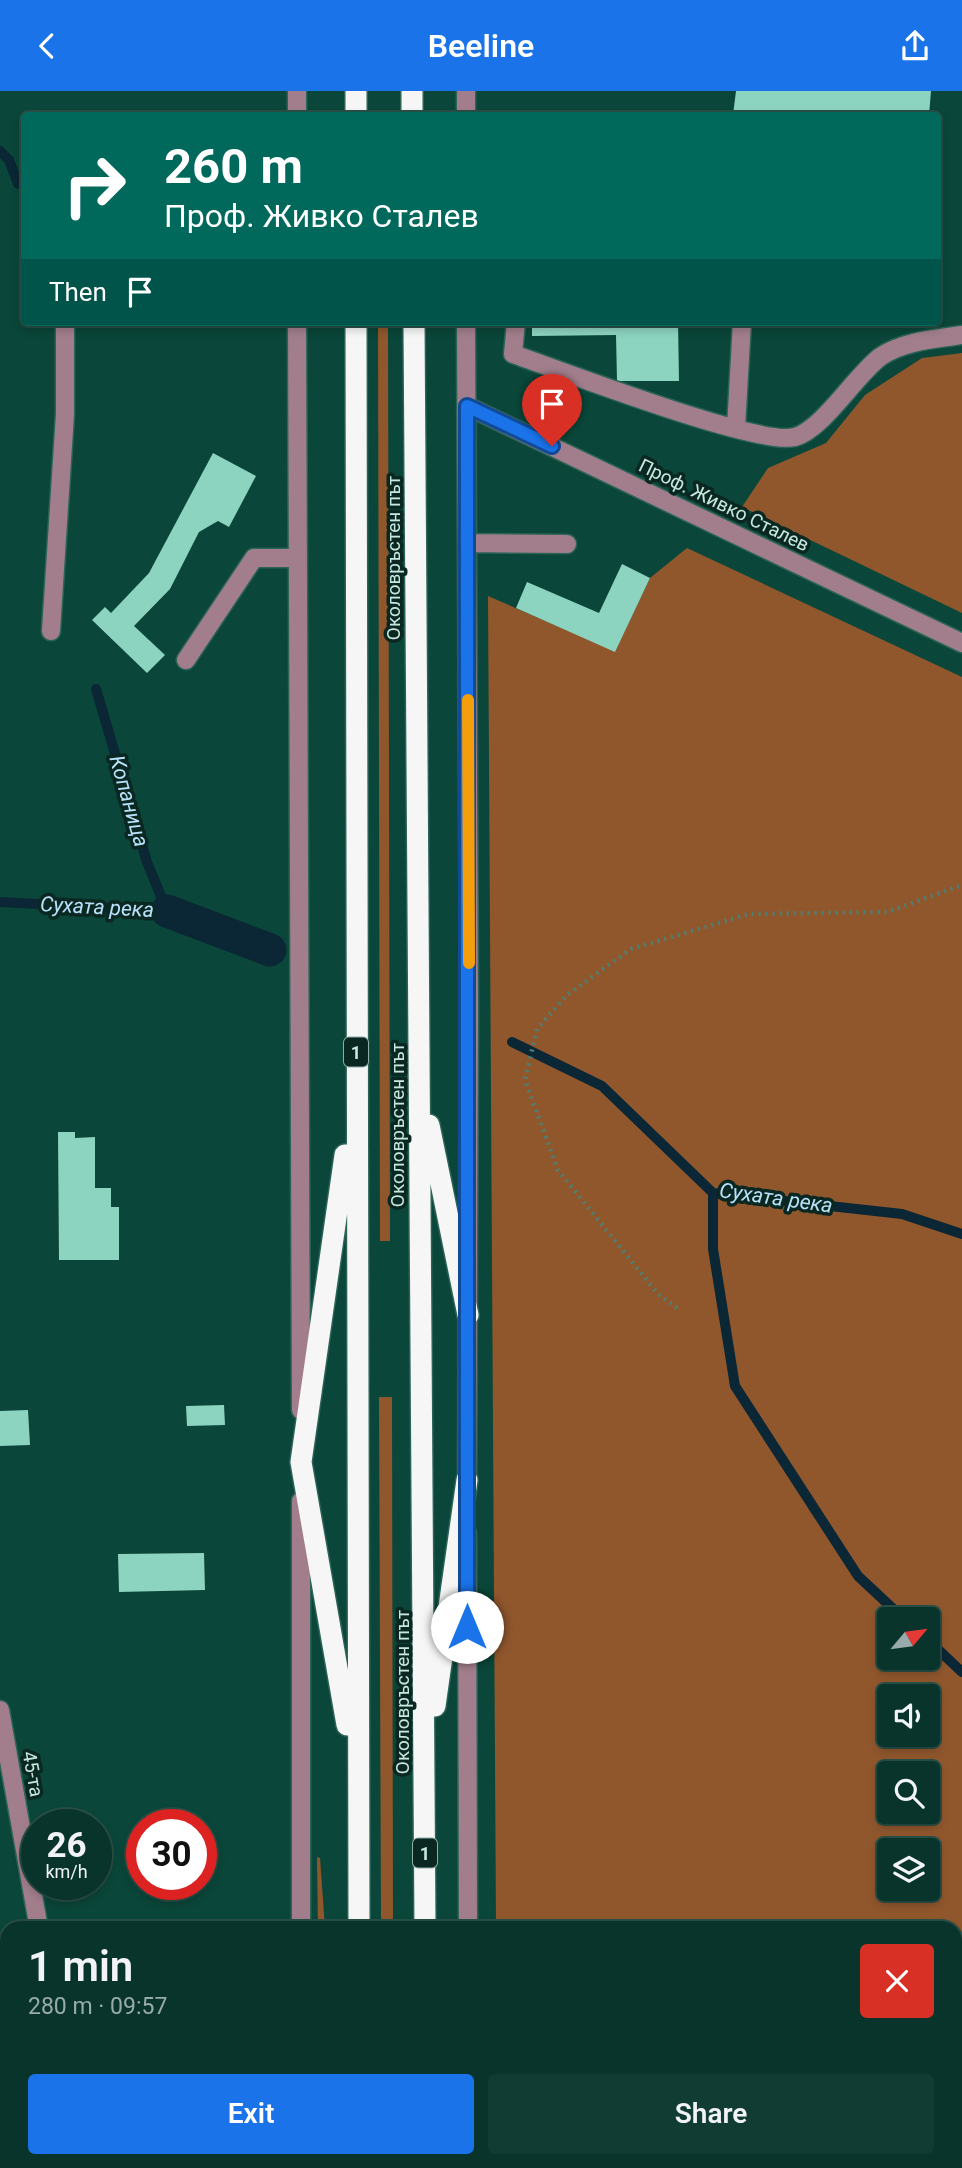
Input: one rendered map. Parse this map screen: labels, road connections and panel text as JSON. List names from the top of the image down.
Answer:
{
  "streets": {
    "highway": ["Околовръстен път", "1"],
    "street": ["Проф. Живко Сталев", "45-та"]
  },
  "water": ["Копаница", "Сухата река"],
  "north": "top right",
  "page": {
    "header": "Beeline",
    "turn": ["260 m", "Проф. Живко Сталев"],
    "then": "Then",
    "speed": "26 km/h",
    "limit": "30",
    "heading": ["1 min", "280 m · 09:57"],
    "buttons": ["Exit", "Share"]
  }
}
